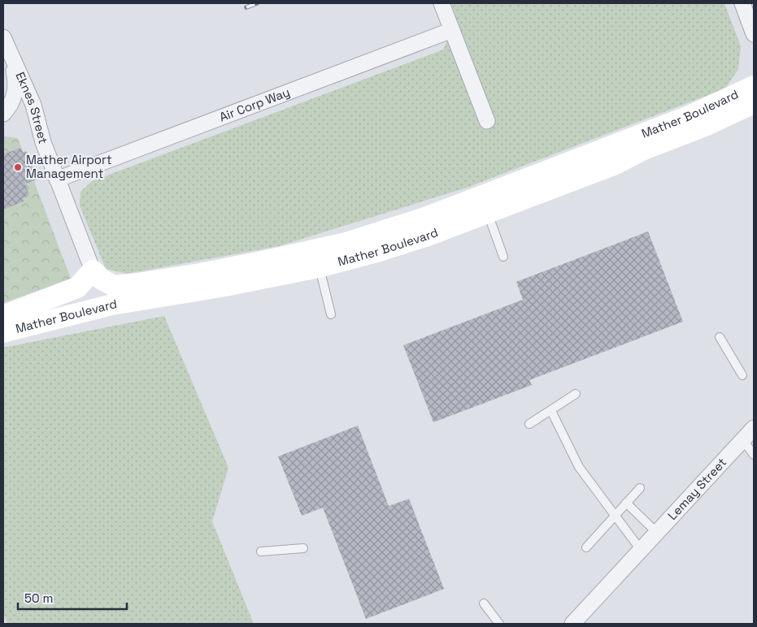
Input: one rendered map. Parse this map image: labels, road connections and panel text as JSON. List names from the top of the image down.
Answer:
{
  "streets": {
    "street": [
      "Air Corp Way",
      "Eknes Street",
      "Mather Boulevard",
      "Lemay Street"
    ]
  },
  "crossings": [
    ["Air Corp Way", "Eknes Street"],
    ["Eknes Street", "Mather Boulevard"]
  ],
  "places": ["Mather Airport Management"],
  "scale_bar": "50 m"
}
